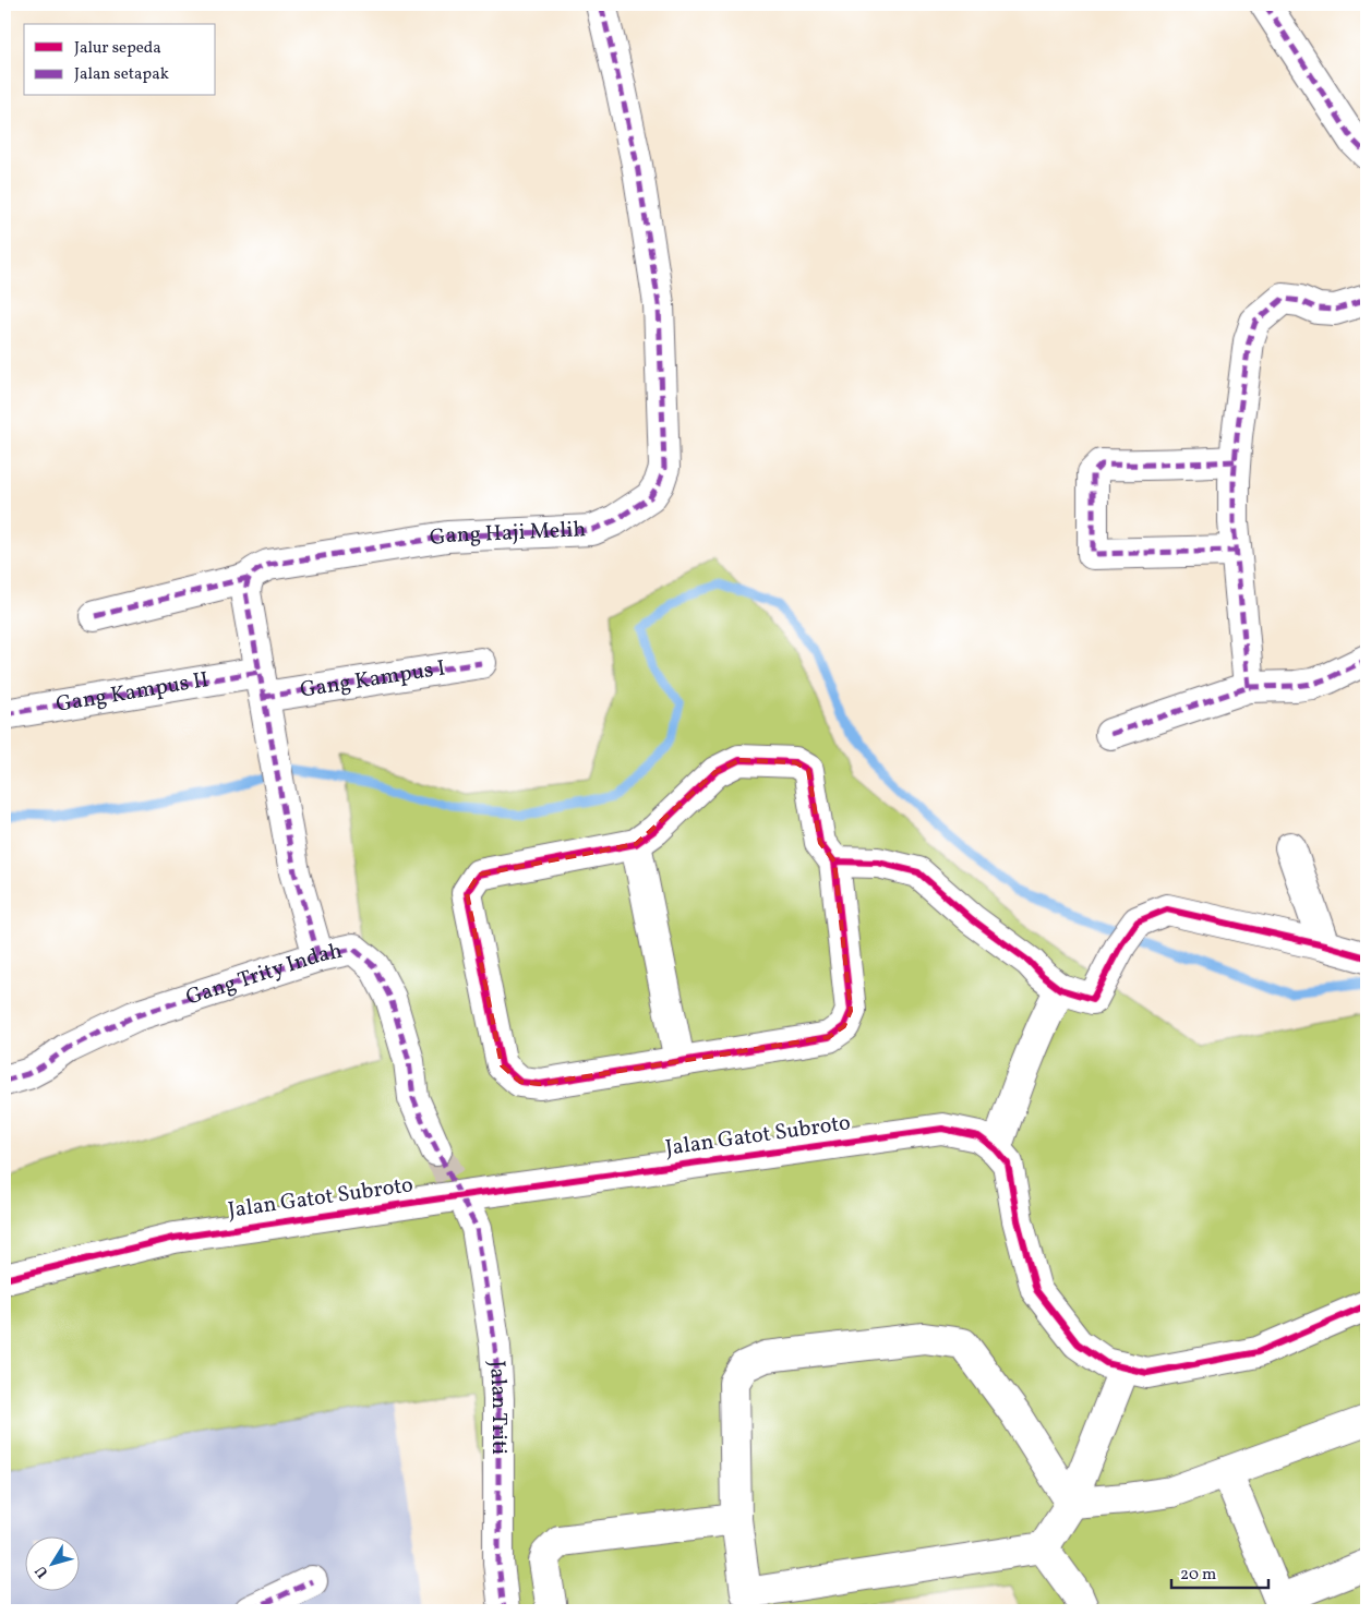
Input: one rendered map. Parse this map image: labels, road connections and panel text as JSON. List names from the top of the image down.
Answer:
{
  "streets": {
    "street": [
      "Gang Haji Melih",
      "Gang Kampus I",
      "Gang Kampus II",
      "Gang Trity Indah",
      "Jalan Gatot Subroto",
      "Jalan Triti"
    ]
  },
  "crossings": [
    ["Gang Kampus I", "Gang Kampus II"]
  ],
  "legend": ["Jalur sepeda", "Jalan setapak"],
  "scale_bar": "20 m",
  "north": "bottom left"
}
